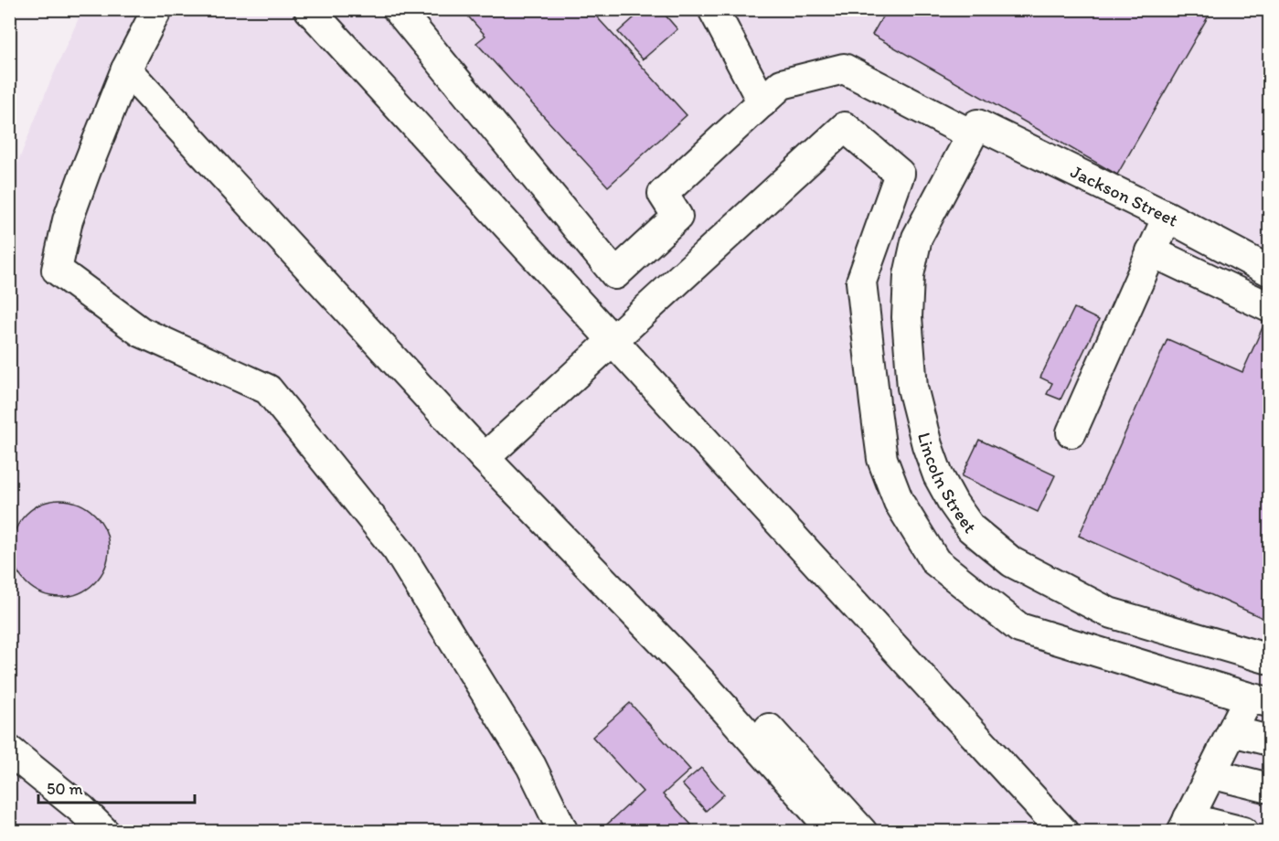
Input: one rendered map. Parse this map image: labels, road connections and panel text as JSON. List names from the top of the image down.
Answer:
{
  "streets": {
    "street": ["Jackson Street", "Lincoln Street"]
  },
  "crossings": [
    ["Jackson Street", "Lincoln Street"]
  ],
  "scale_bar": "50 m"
}
